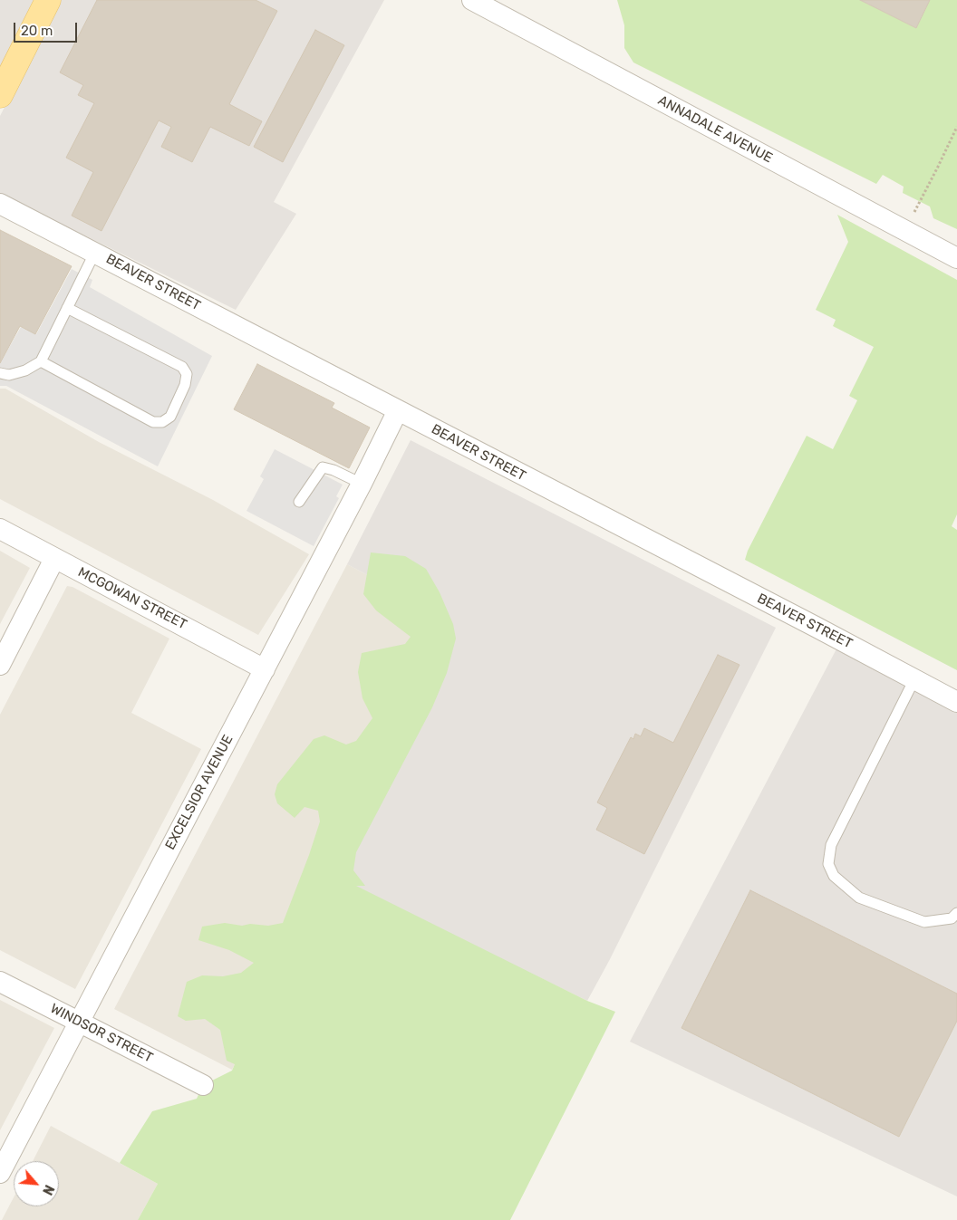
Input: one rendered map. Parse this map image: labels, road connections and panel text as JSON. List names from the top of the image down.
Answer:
{
  "streets": {
    "street": [
      "ANNADALE AVENUE",
      "BEAVER STREET",
      "MCGOWAN STREET",
      "EXCELSIOR AVENUE",
      "WINDSOR STREET"
    ]
  },
  "crossings": [
    ["BEAVER STREET", "EXCELSIOR AVENUE"],
    ["MCGOWAN STREET", "EXCELSIOR AVENUE"],
    ["EXCELSIOR AVENUE", "WINDSOR STREET"]
  ],
  "scale_bar": "20 m",
  "north": "bottom right"
}
